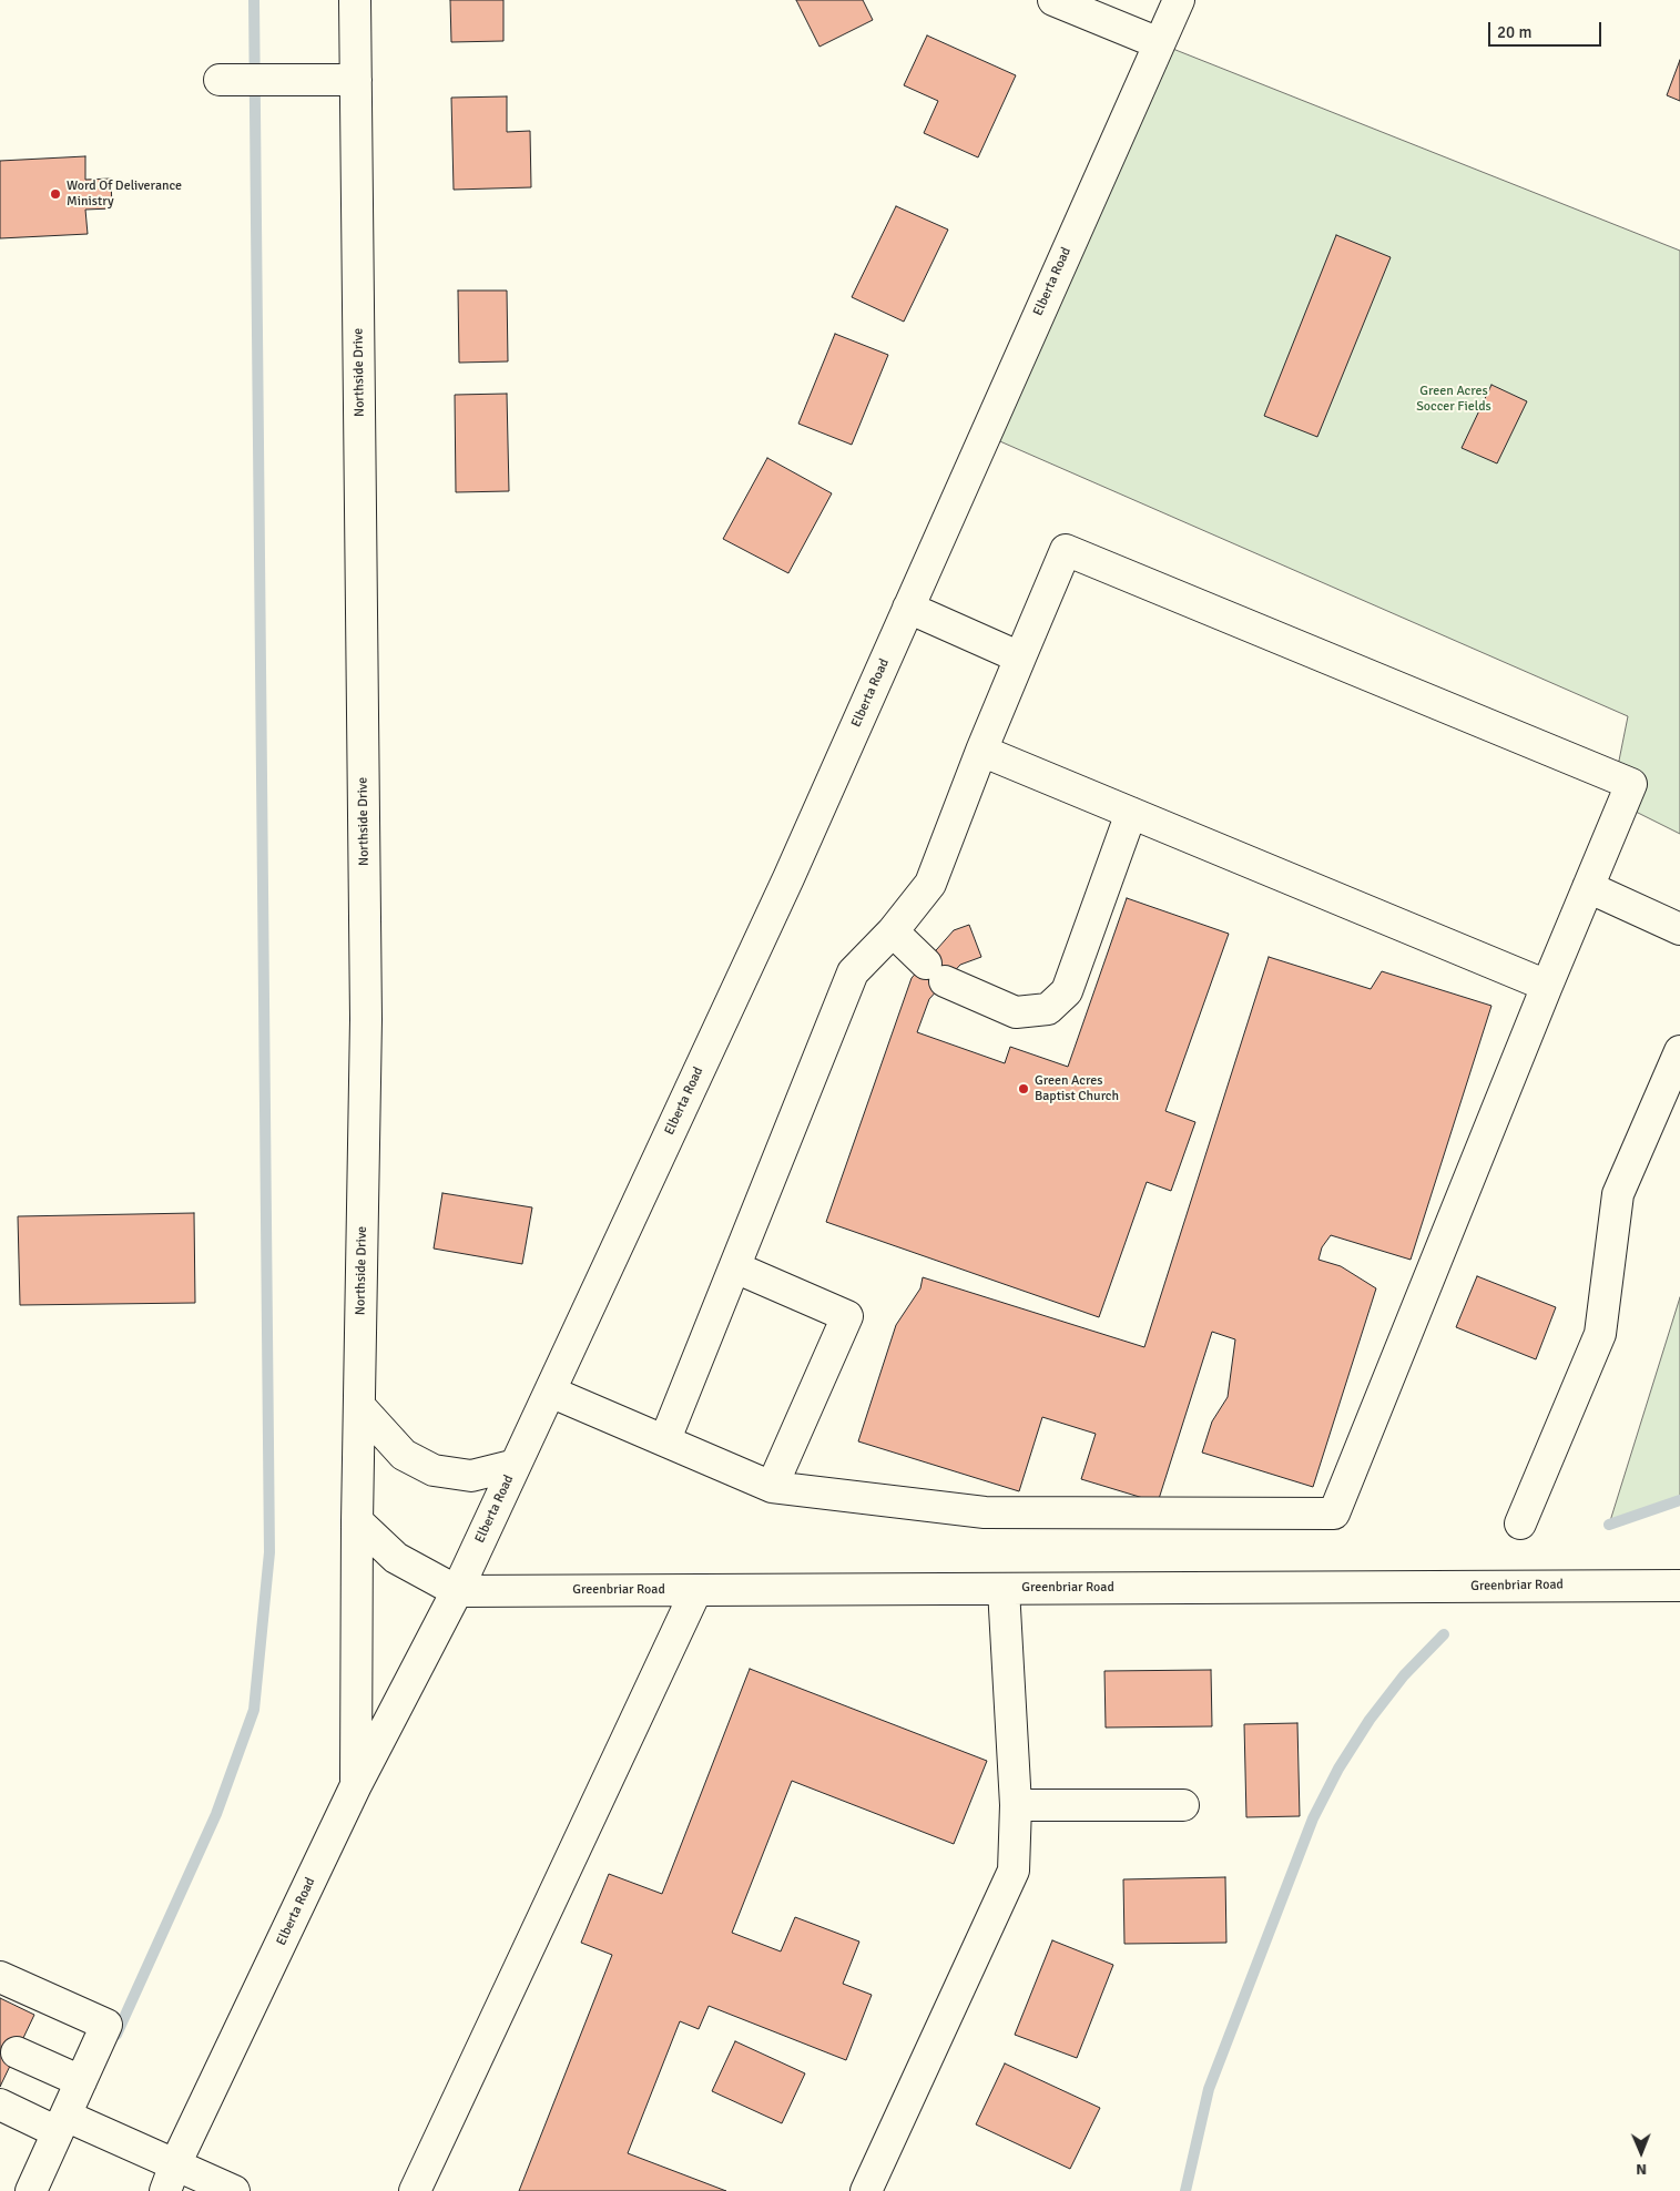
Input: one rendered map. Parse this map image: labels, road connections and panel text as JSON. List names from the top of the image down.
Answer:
{
  "streets": {
    "street": ["Elberta Road", "Northside Drive", "Greenbriar Road"]
  },
  "crossings": [
    ["Elberta Road", "Northside Drive"],
    ["Elberta Road", "Greenbriar Road"]
  ],
  "parks": ["Green Acres Soccer Fields"],
  "places": ["Word Of Deliverance Ministry", "Green Acres Baptist Church"],
  "scale_bar": "20 m",
  "north": "bottom"
}
